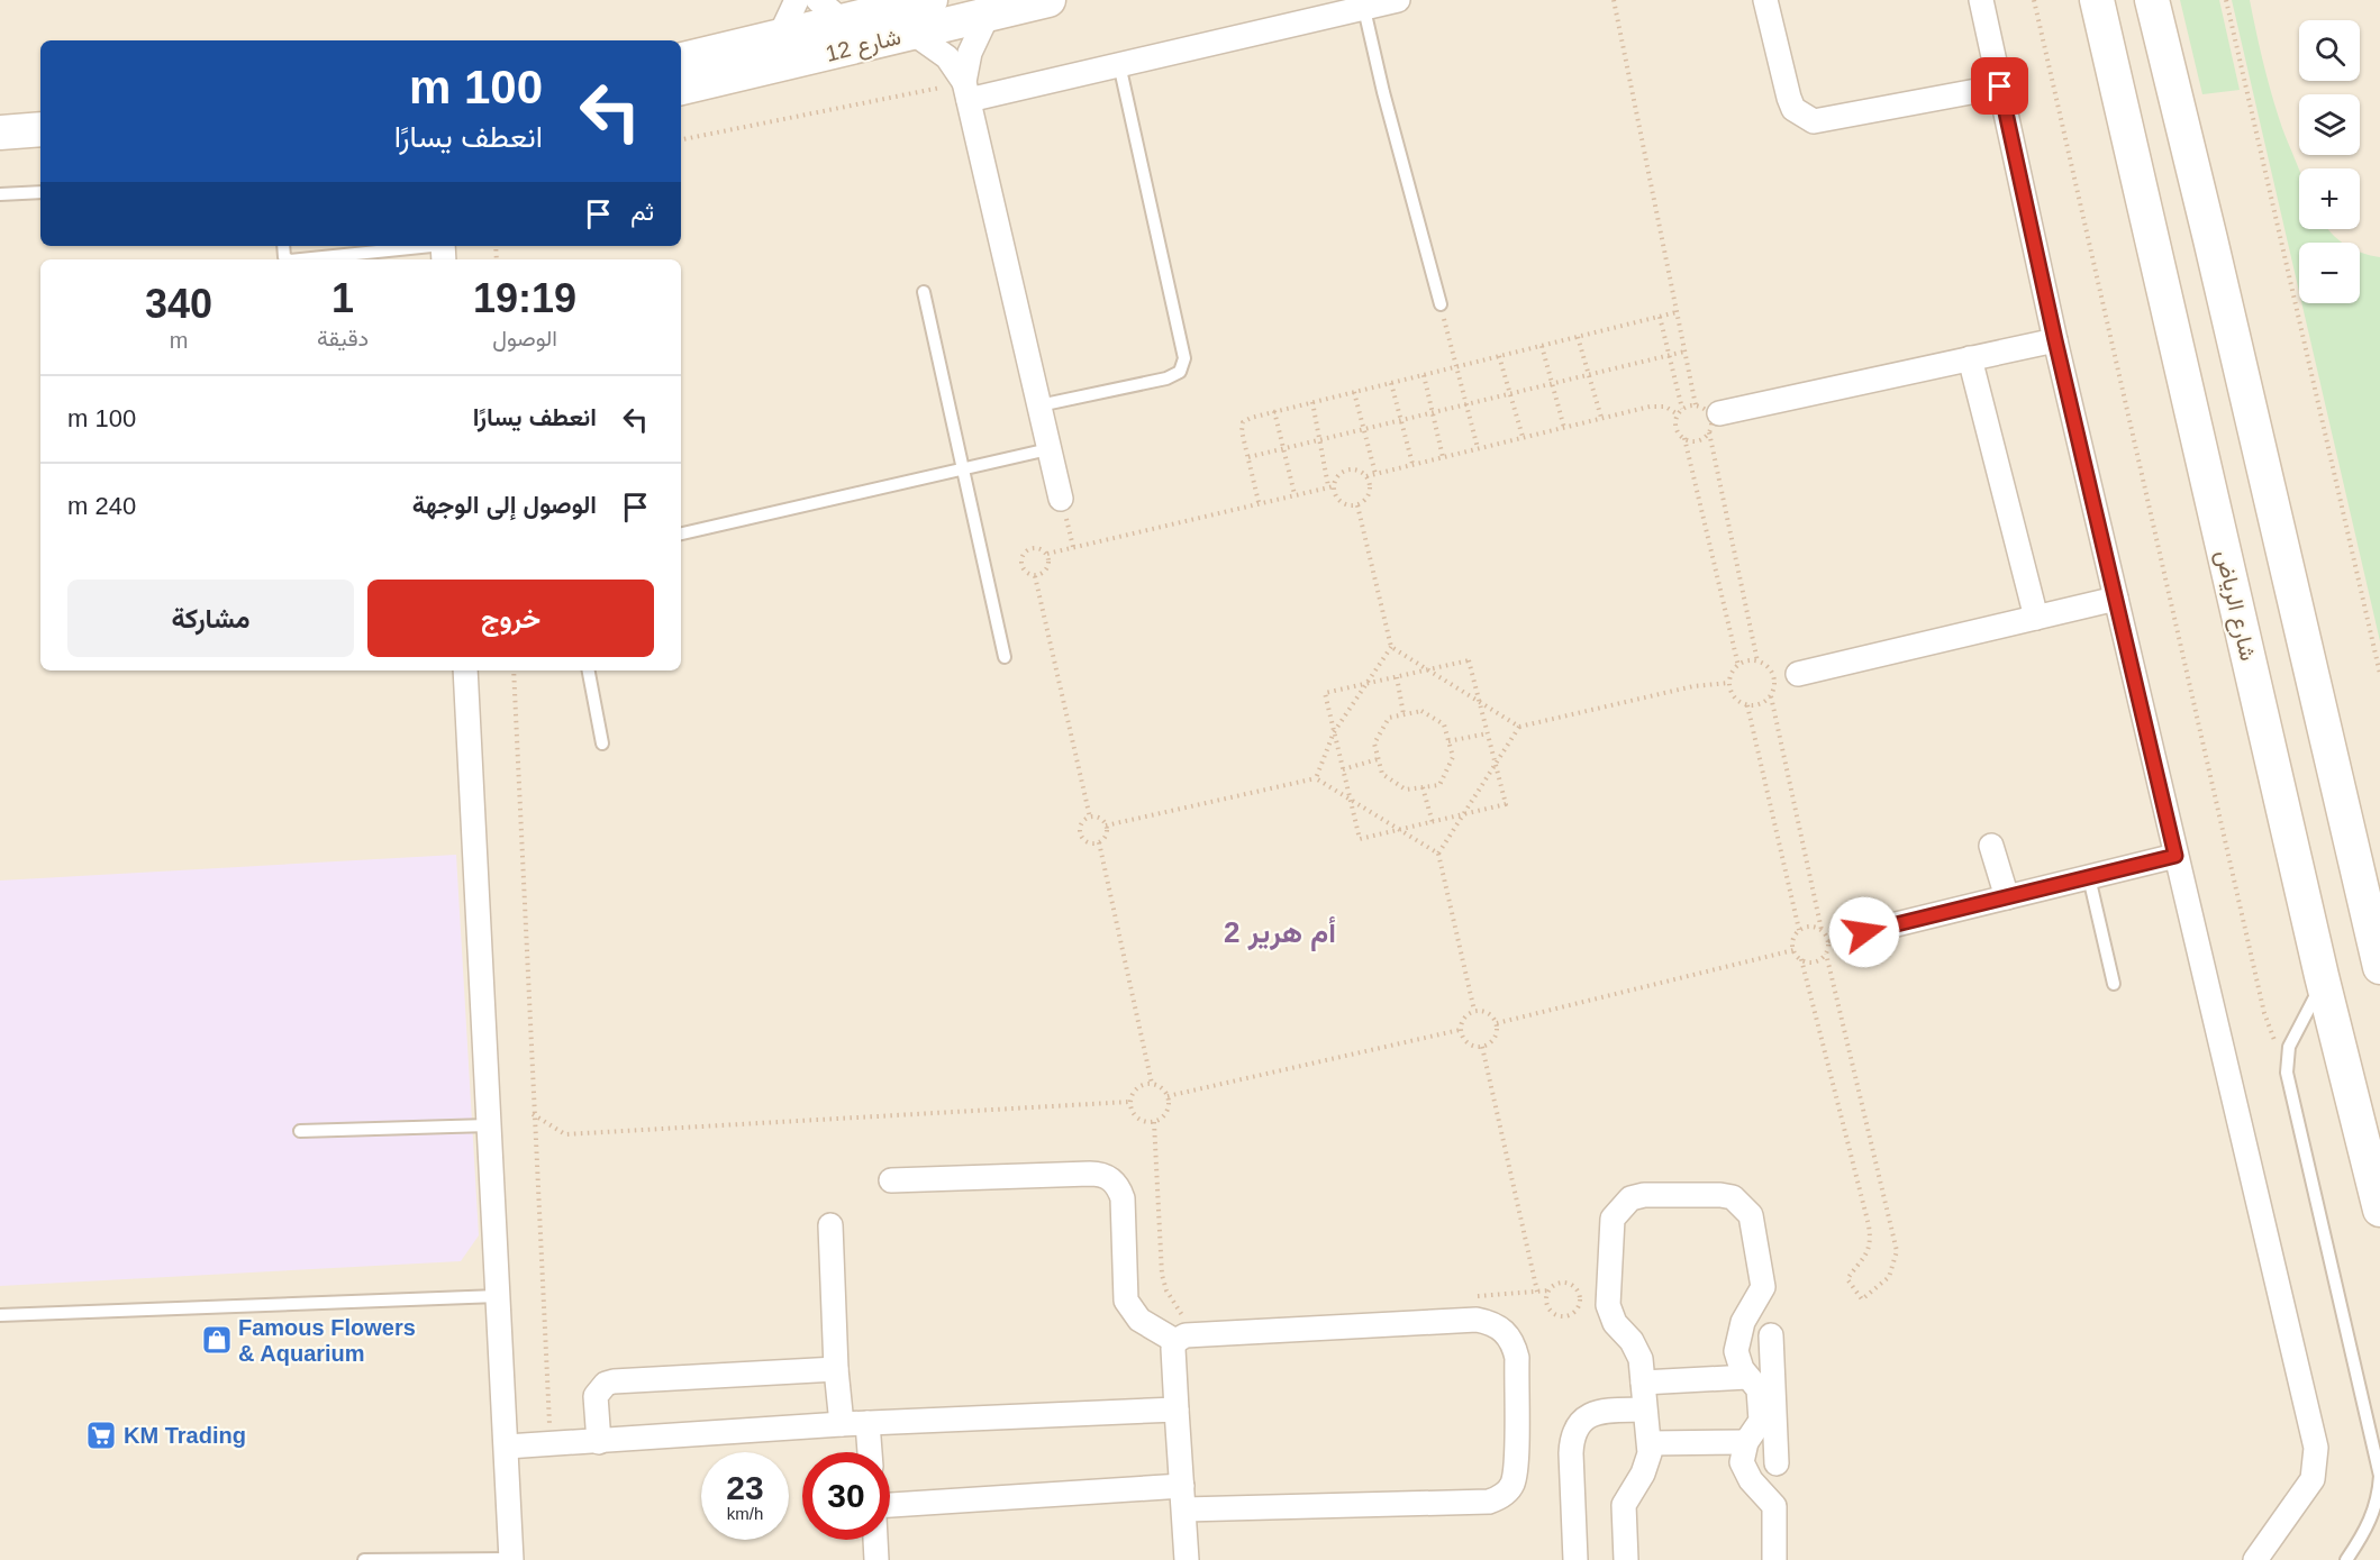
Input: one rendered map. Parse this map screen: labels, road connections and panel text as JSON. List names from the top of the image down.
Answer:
{
  "streets": {
    "main road": ["شارع 12", "شارع الرياض"]
  },
  "districts": ["أم هرير 2"],
  "places": {
    "shop": ["Famous Flowers & Aquarium"],
    "supermarket": ["KM Trading"]
  },
  "page": {
    "map_buttons": ["+", "−"],
    "turn": ["100 m", "انعطف يسارًا"],
    "then": "ثم",
    "eta": [
      "19:19",
      "الوصول",
      "1",
      "دقيقة",
      "340",
      "m"
    ],
    "list": [
      {
        "name": "انعطف يسارًا",
        "value": "100 m"
      },
      {
        "name": "الوصول إلى الوجهة",
        "value": "240 m"
      }
    ],
    "buttons": ["خروج", "مشاركة"],
    "speed": "23 km/h",
    "limit": "30"
  }
}
